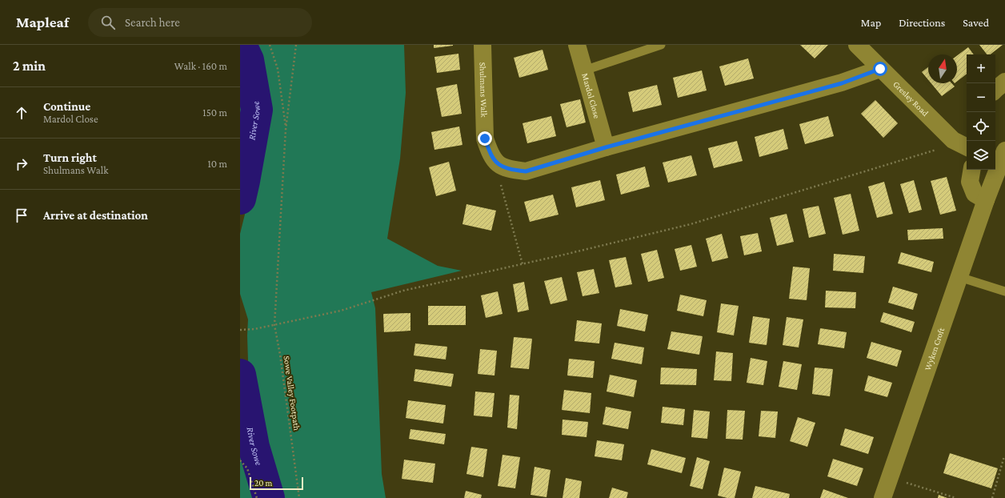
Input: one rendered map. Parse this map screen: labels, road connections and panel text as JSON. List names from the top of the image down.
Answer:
{
  "streets": {
    "street": [
      "Shulmans Walk",
      "Mardol Close",
      "Gresley Road",
      "Wyken Croft"
    ],
    "path": ["Sowe Valley Footpath"]
  },
  "water": ["River Sowe"],
  "scale_bar": "20 m",
  "north": "top",
  "page": {
    "header": "Mapleaf",
    "search": "Search here",
    "nav": ["Map", "Directions", "Saved"],
    "heading": ["2 min", "Walk · 160 m"],
    "map_buttons": ["+", "−"],
    "list": [
      ["Continue", "Mardol Close", "150 m"],
      ["Turn right", "Shulmans Walk", "10 m"],
      "Arrive at destination"
    ],
    "scale": "20 m"
  }
}
